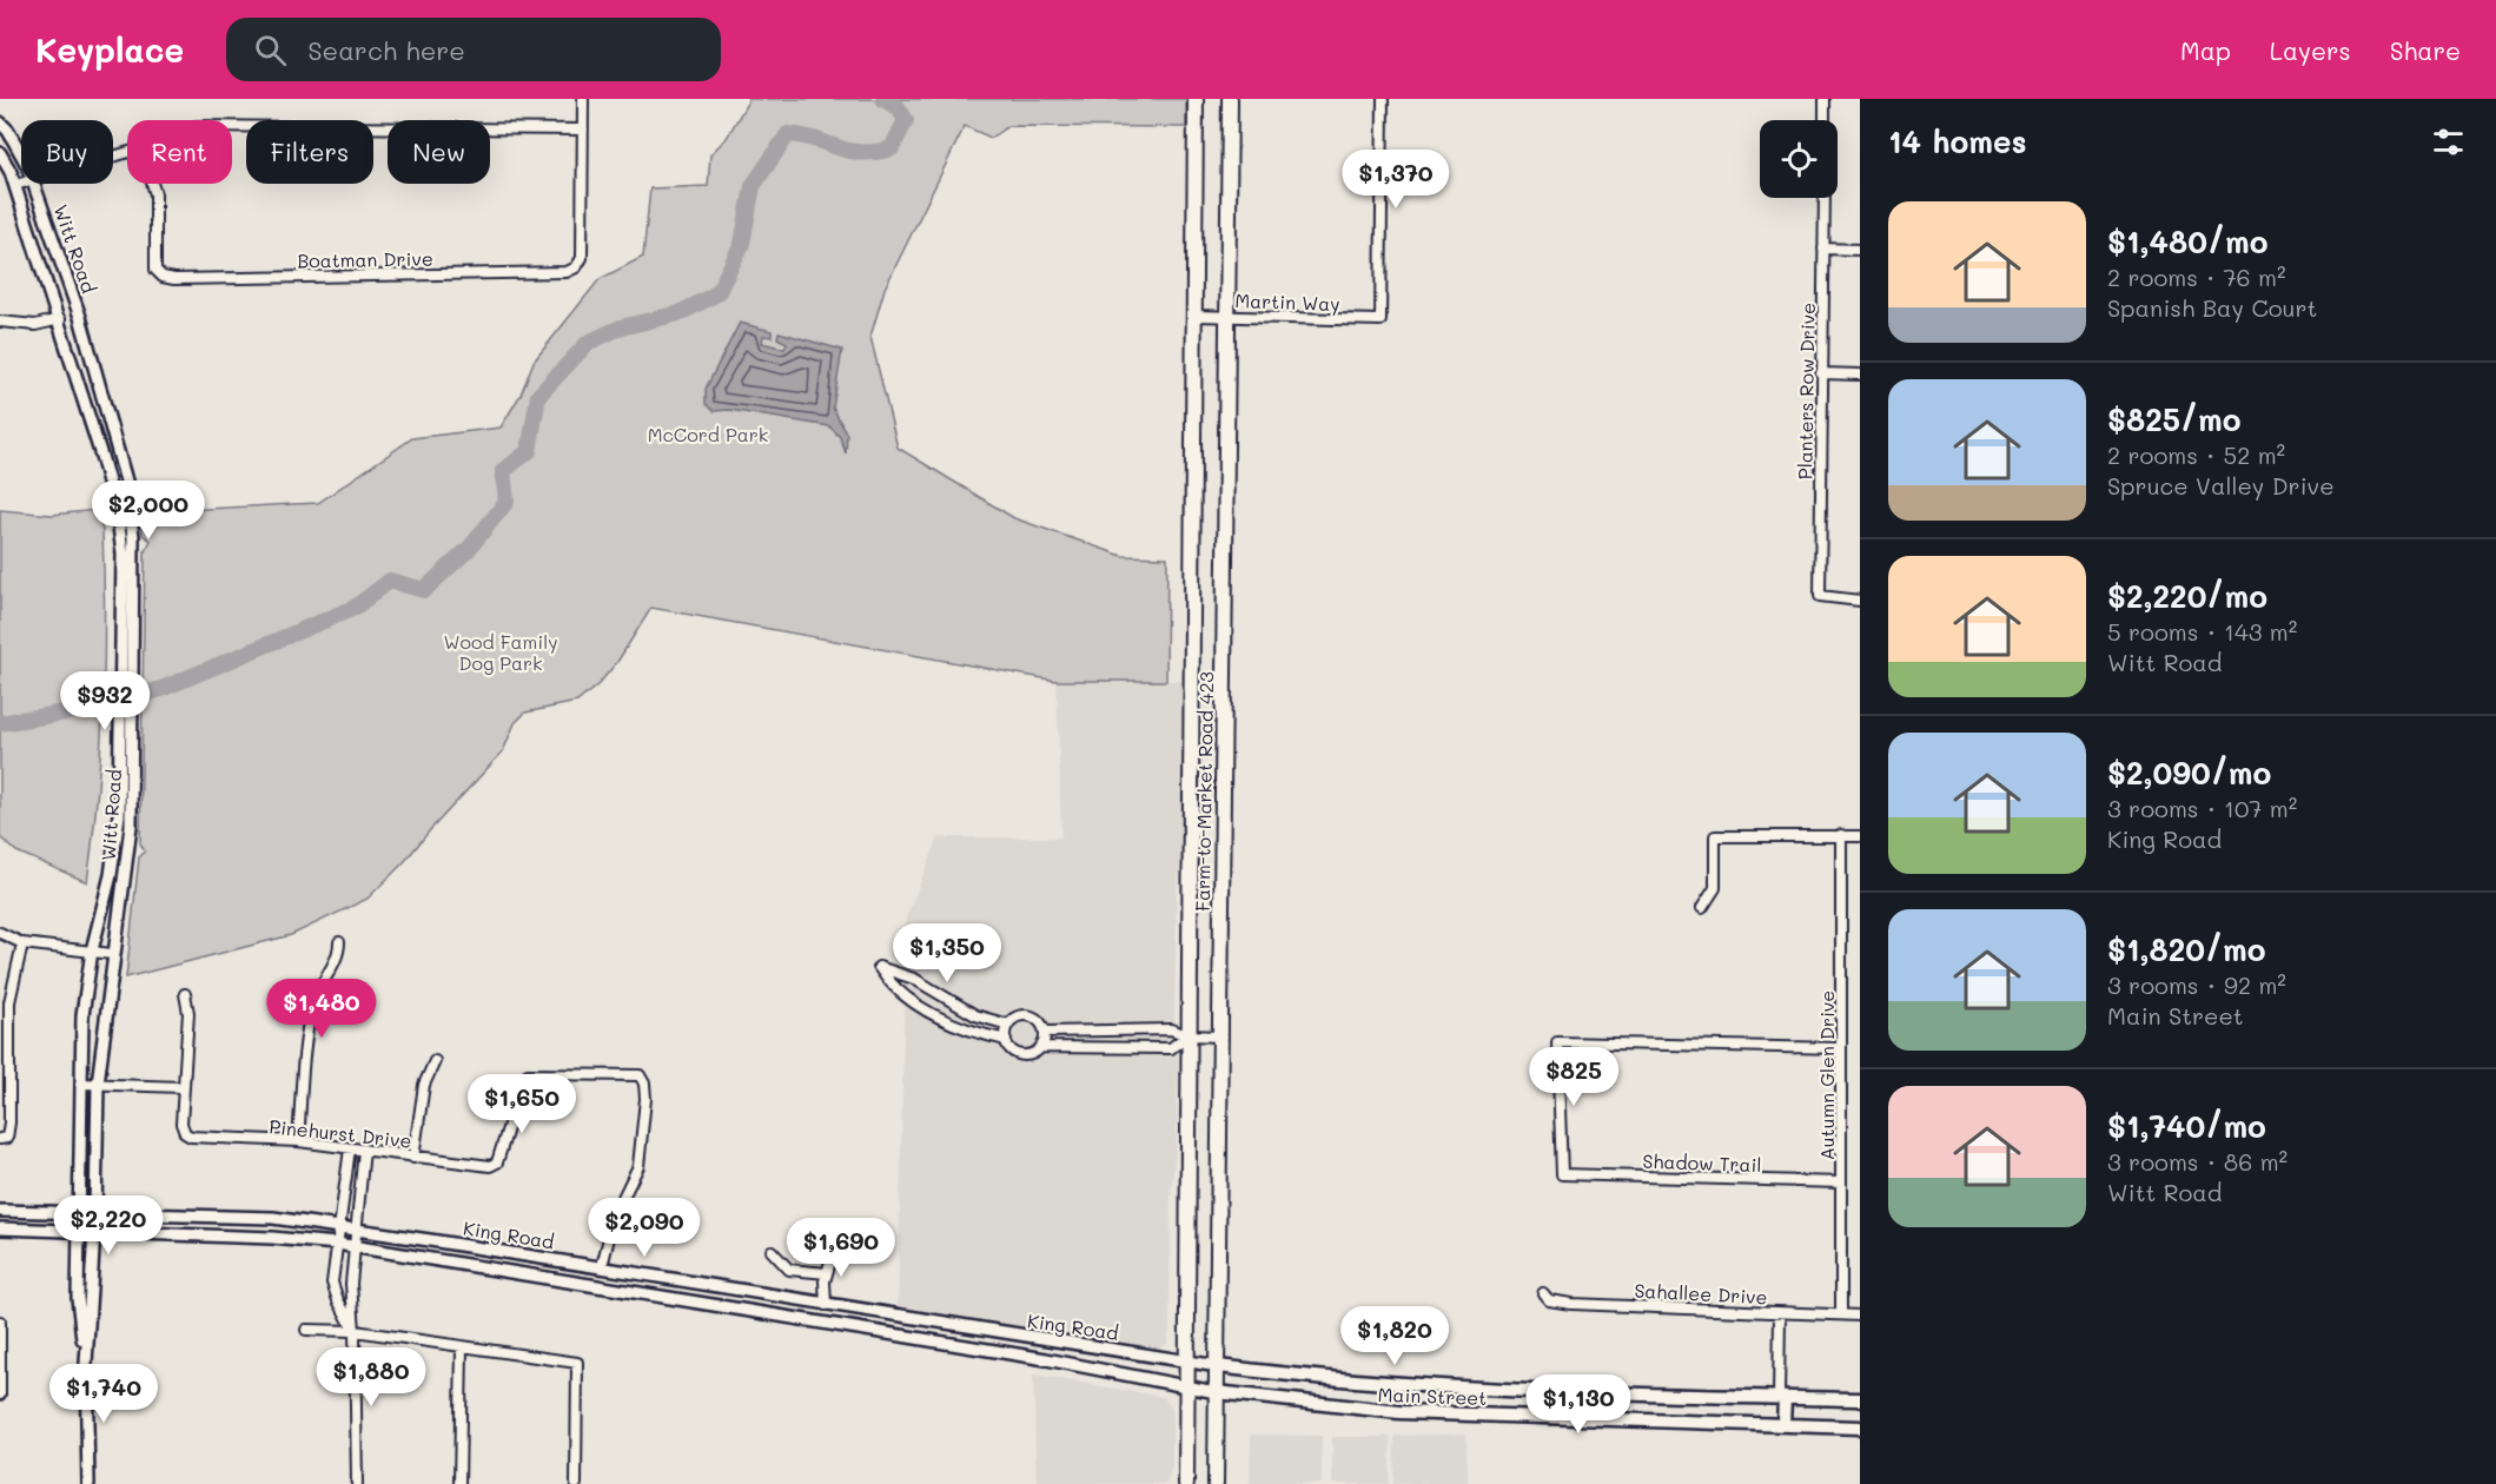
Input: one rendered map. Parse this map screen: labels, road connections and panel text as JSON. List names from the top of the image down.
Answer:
{
  "streets": {
    "main road": ["Farm-to-Market Road 423", "Main Street"],
    "street": [
      "Witt Road",
      "Boatman Drive",
      "Martin Way",
      "Planters Row Drive",
      "Autumn Glen Drive",
      "Pinehurst Drive",
      "Shadow Trail",
      "King Road",
      "Sahallee Drive"
    ]
  },
  "crossings": [
    ["Witt Road", "King Road"],
    ["Martin Way", "Farm-to-Market Road 423"],
    ["Farm-to-Market Road 423", "King Road"],
    ["Farm-to-Market Road 423", "Main Street"],
    ["Autumn Glen Drive", "Shadow Trail"],
    ["Autumn Glen Drive", "Sahallee Drive"],
    ["Pinehurst Drive", "King Road"],
    ["King Road", "Main Street"]
  ],
  "parks": ["McCord Park", "Wood Family Dog Park"],
  "page": {
    "header": "Keyplace",
    "search": "Search here",
    "nav": ["Map", "Layers", "Share"],
    "heading": "14 homes",
    "chip": [
      "Buy",
      "Rent",
      "Filters",
      "New"
    ],
    "price": [
      "$1,370",
      "$2,000",
      "$932",
      "$1,350",
      "$1,480",
      "$825",
      "$1,650",
      "$2,220",
      "$2,090",
      "$1,690",
      "$1,820",
      "$1,880",
      "$1,740",
      "$1,130"
    ],
    "list": [
      {
        "name": "$1,480/mo",
        "note": "2 rooms · 76 m² · Spanish Bay Court"
      },
      {
        "name": "$825/mo",
        "note": "2 rooms · 52 m² · Spruce Valley Drive"
      },
      {
        "name": "$2,220/mo",
        "note": "5 rooms · 143 m² · Witt Road"
      },
      {
        "name": "$2,090/mo",
        "note": "3 rooms · 107 m² · King Road"
      },
      {
        "name": "$1,820/mo",
        "note": "3 rooms · 92 m² · Main Street"
      },
      {
        "name": "$1,740/mo",
        "note": "3 rooms · 86 m² · Witt Road"
      }
    ]
  }
}
